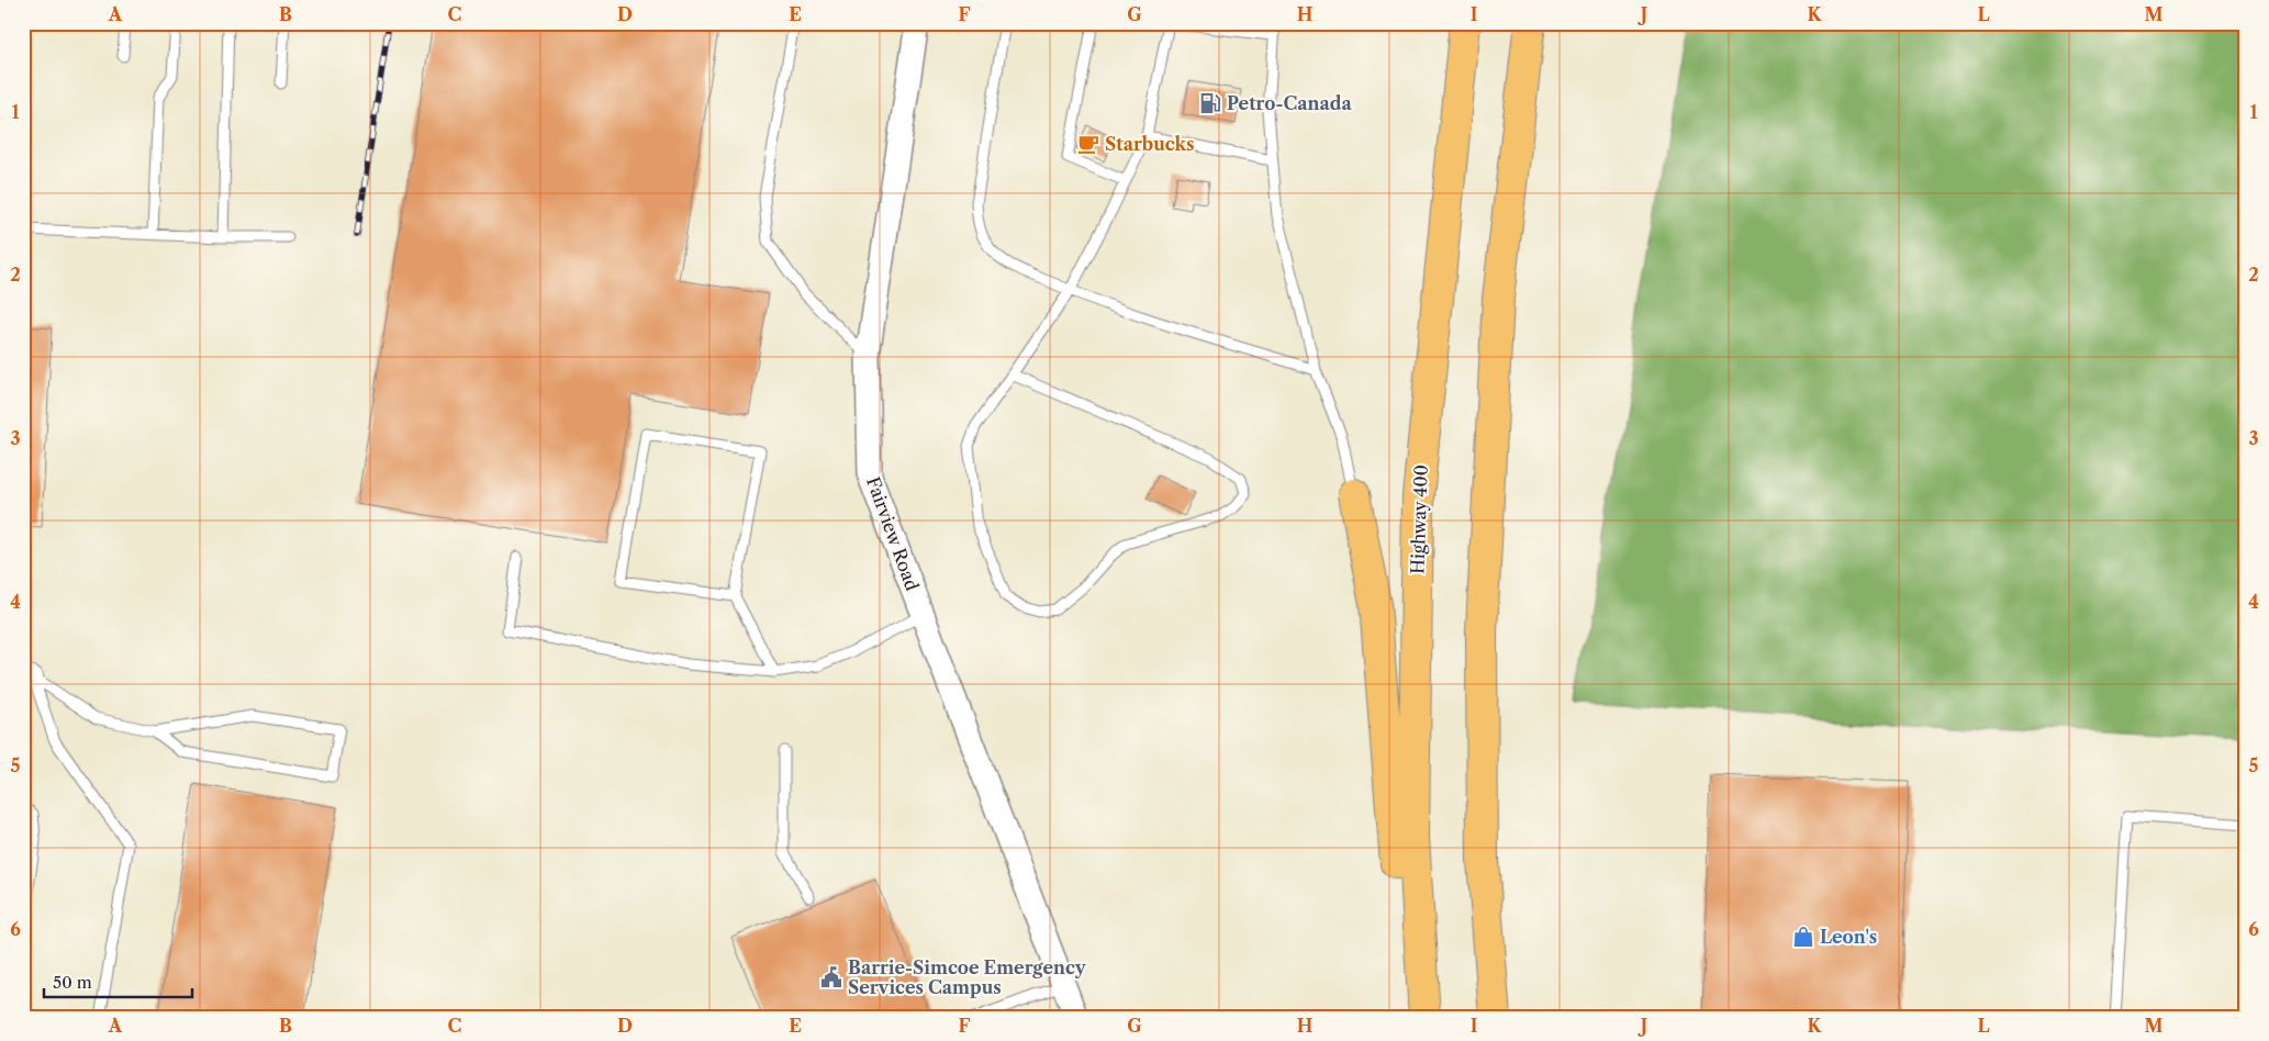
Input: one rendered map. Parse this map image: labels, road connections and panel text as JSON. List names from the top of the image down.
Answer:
{
  "streets": {
    "highway": ["Highway 400"],
    "street": ["Fairview Road"]
  },
  "places": {
    "fuel station": ["Petro-Canada"],
    "cafe": ["Starbucks"],
    "shop": ["Leon's"],
    "public building": ["Barrie-Simcoe Emergency Services Campus"]
  },
  "scale_bar": "50 m",
  "grid": {
    "columns": [
      "A",
      "B",
      "C",
      "D",
      "E",
      "F",
      "G",
      "H",
      "I",
      "J",
      "K",
      "L",
      "M"
    ],
    "rows": [
      "1",
      "2",
      "3",
      "4",
      "5",
      "6"
    ]
  }
}
